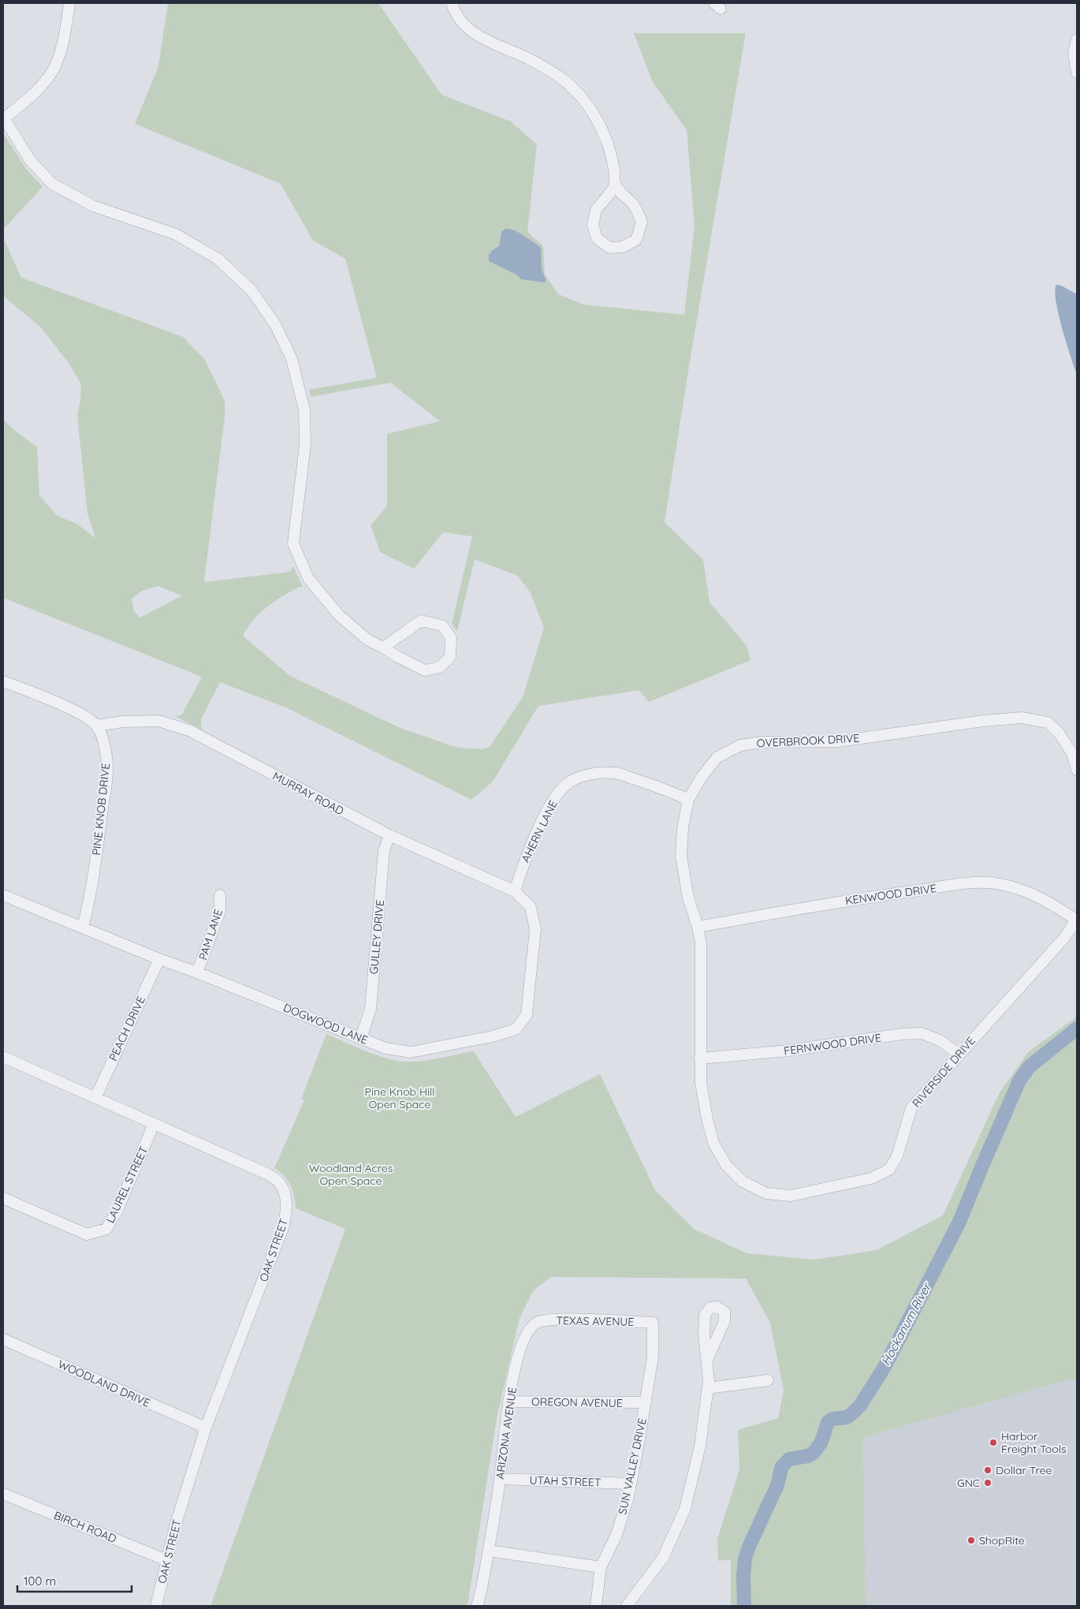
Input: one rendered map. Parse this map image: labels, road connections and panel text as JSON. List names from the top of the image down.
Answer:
{
  "streets": {
    "street": [
      "OVERBROOK DRIVE",
      "MURRAY ROAD",
      "PINE KNOB DRIVE",
      "AHERN LANE",
      "KENWOOD DRIVE",
      "PAM LANE",
      "GULLEY DRIVE",
      "DOGWOOD LANE",
      "PEACH DRIVE",
      "FERNWOOD DRIVE",
      "RIVERSIDE DRIVE",
      "LAUREL STREET",
      "OAK STREET",
      "TEXAS AVENUE",
      "WOODLAND DRIVE",
      "OREGON AVENUE",
      "ARIZONA AVENUE",
      "SUN VALLEY DRIVE",
      "UTAH STREET",
      "BIRCH ROAD"
    ]
  },
  "crossings": [
    ["OVERBROOK DRIVE", "AHERN LANE"],
    ["OVERBROOK DRIVE", "KENWOOD DRIVE"],
    ["OVERBROOK DRIVE", "RIVERSIDE DRIVE"],
    ["MURRAY ROAD", "PINE KNOB DRIVE"],
    ["MURRAY ROAD", "AHERN LANE"],
    ["MURRAY ROAD", "GULLEY DRIVE"],
    ["MURRAY ROAD", "DOGWOOD LANE"],
    ["PINE KNOB DRIVE", "DOGWOOD LANE"],
    ["AHERN LANE", "DOGWOOD LANE"],
    ["KENWOOD DRIVE", "RIVERSIDE DRIVE"],
    ["PAM LANE", "DOGWOOD LANE"],
    ["GULLEY DRIVE", "DOGWOOD LANE"],
    ["DOGWOOD LANE", "PEACH DRIVE"],
    ["PEACH DRIVE", "OAK STREET"],
    ["FERNWOOD DRIVE", "RIVERSIDE DRIVE"],
    ["LAUREL STREET", "OAK STREET"],
    ["OAK STREET", "WOODLAND DRIVE"],
    ["OAK STREET", "BIRCH ROAD"],
    ["TEXAS AVENUE", "ARIZONA AVENUE"],
    ["TEXAS AVENUE", "SUN VALLEY DRIVE"],
    ["OREGON AVENUE", "ARIZONA AVENUE"],
    ["OREGON AVENUE", "SUN VALLEY DRIVE"],
    ["ARIZONA AVENUE", "UTAH STREET"],
    ["SUN VALLEY DRIVE", "UTAH STREET"]
  ],
  "water": ["Hockanum River"],
  "parks": ["Pine Knob Hill Open Space", "Woodland Acres Open Space"],
  "places": [
    "Harbor Freight Tools",
    "Dollar Tree",
    "GNC",
    "ShopRite"
  ],
  "scale_bar": "100 m"
}
